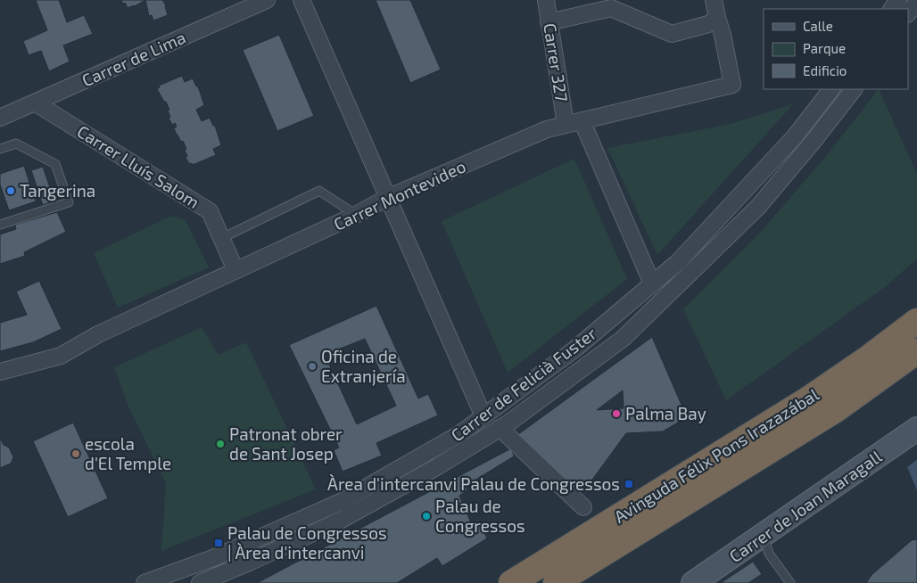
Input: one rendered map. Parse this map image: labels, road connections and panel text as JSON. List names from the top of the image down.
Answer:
{
  "streets": {
    "highway": ["Avinguda Félix Pons Irazazábal"],
    "street": [
      "Carrer de Lima",
      "Carrer 327",
      "Carrer Lluís Salom",
      "Carrer Montevideo",
      "Carrer de Felicià Fuster",
      "Carrer de Joan Maragall"
    ]
  },
  "crossings": [
    ["Carrer de Lima", "Carrer Lluís Salom"],
    ["Carrer 327", "Carrer Montevideo"],
    ["Carrer Lluís Salom", "Carrer Montevideo"]
  ],
  "places": {
    "other": [
      "Tangerina",
      "Oficina de Extranjería",
      "Palma Bay",
      "Patronat obrer de Sant Josep",
      "escola d'El Temple",
      "Palau de Congressos"
    ],
    "transit": ["Àrea d'intercanvi Palau de Congressos", "Palau de Congressos | Àrea d'intercanvi"]
  },
  "legend": ["Calle", "Parque", "Edificio"]
}
